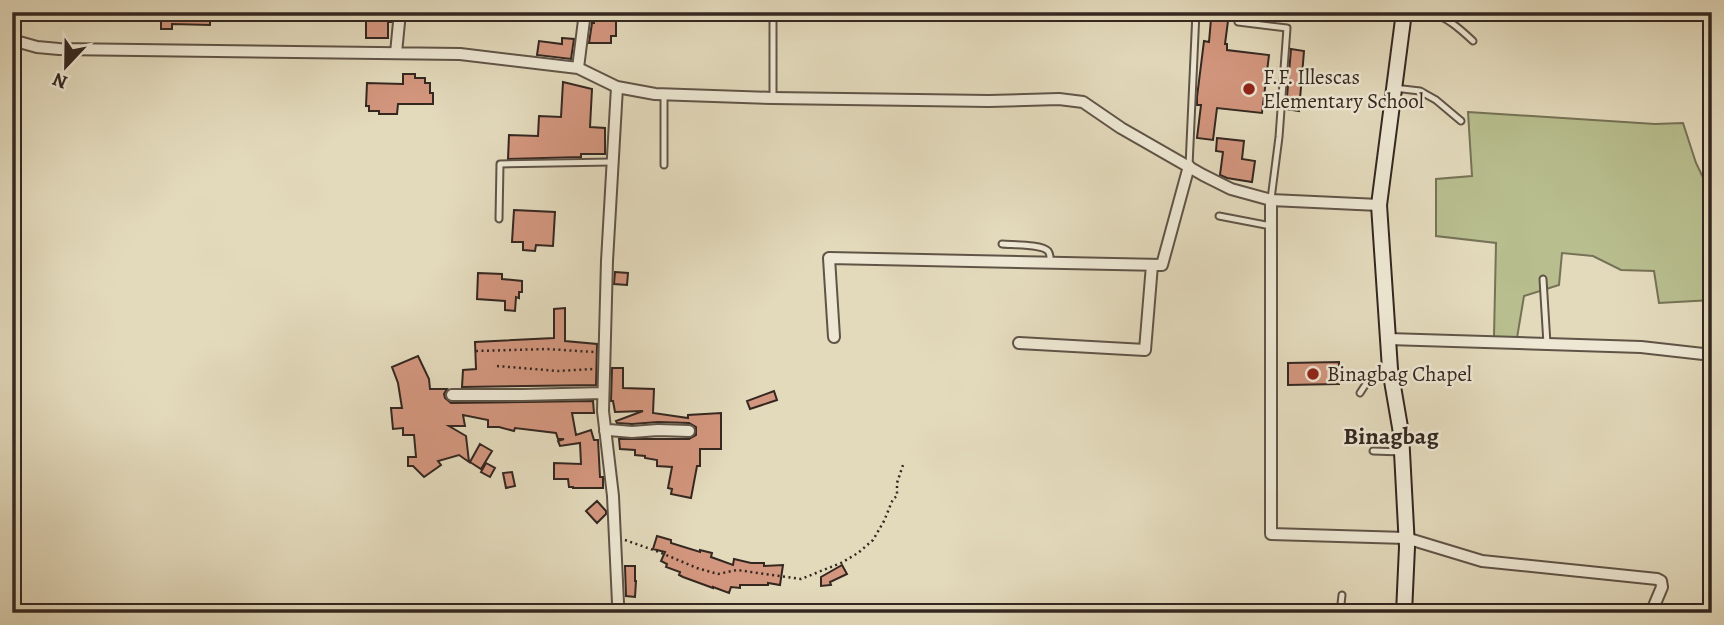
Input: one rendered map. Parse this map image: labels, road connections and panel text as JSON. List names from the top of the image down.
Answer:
{
  "districts": ["Binagbag"],
  "places": ["F.F. Illescas Elementary School", "Binagbag Chapel"],
  "north": "bottom"
}
